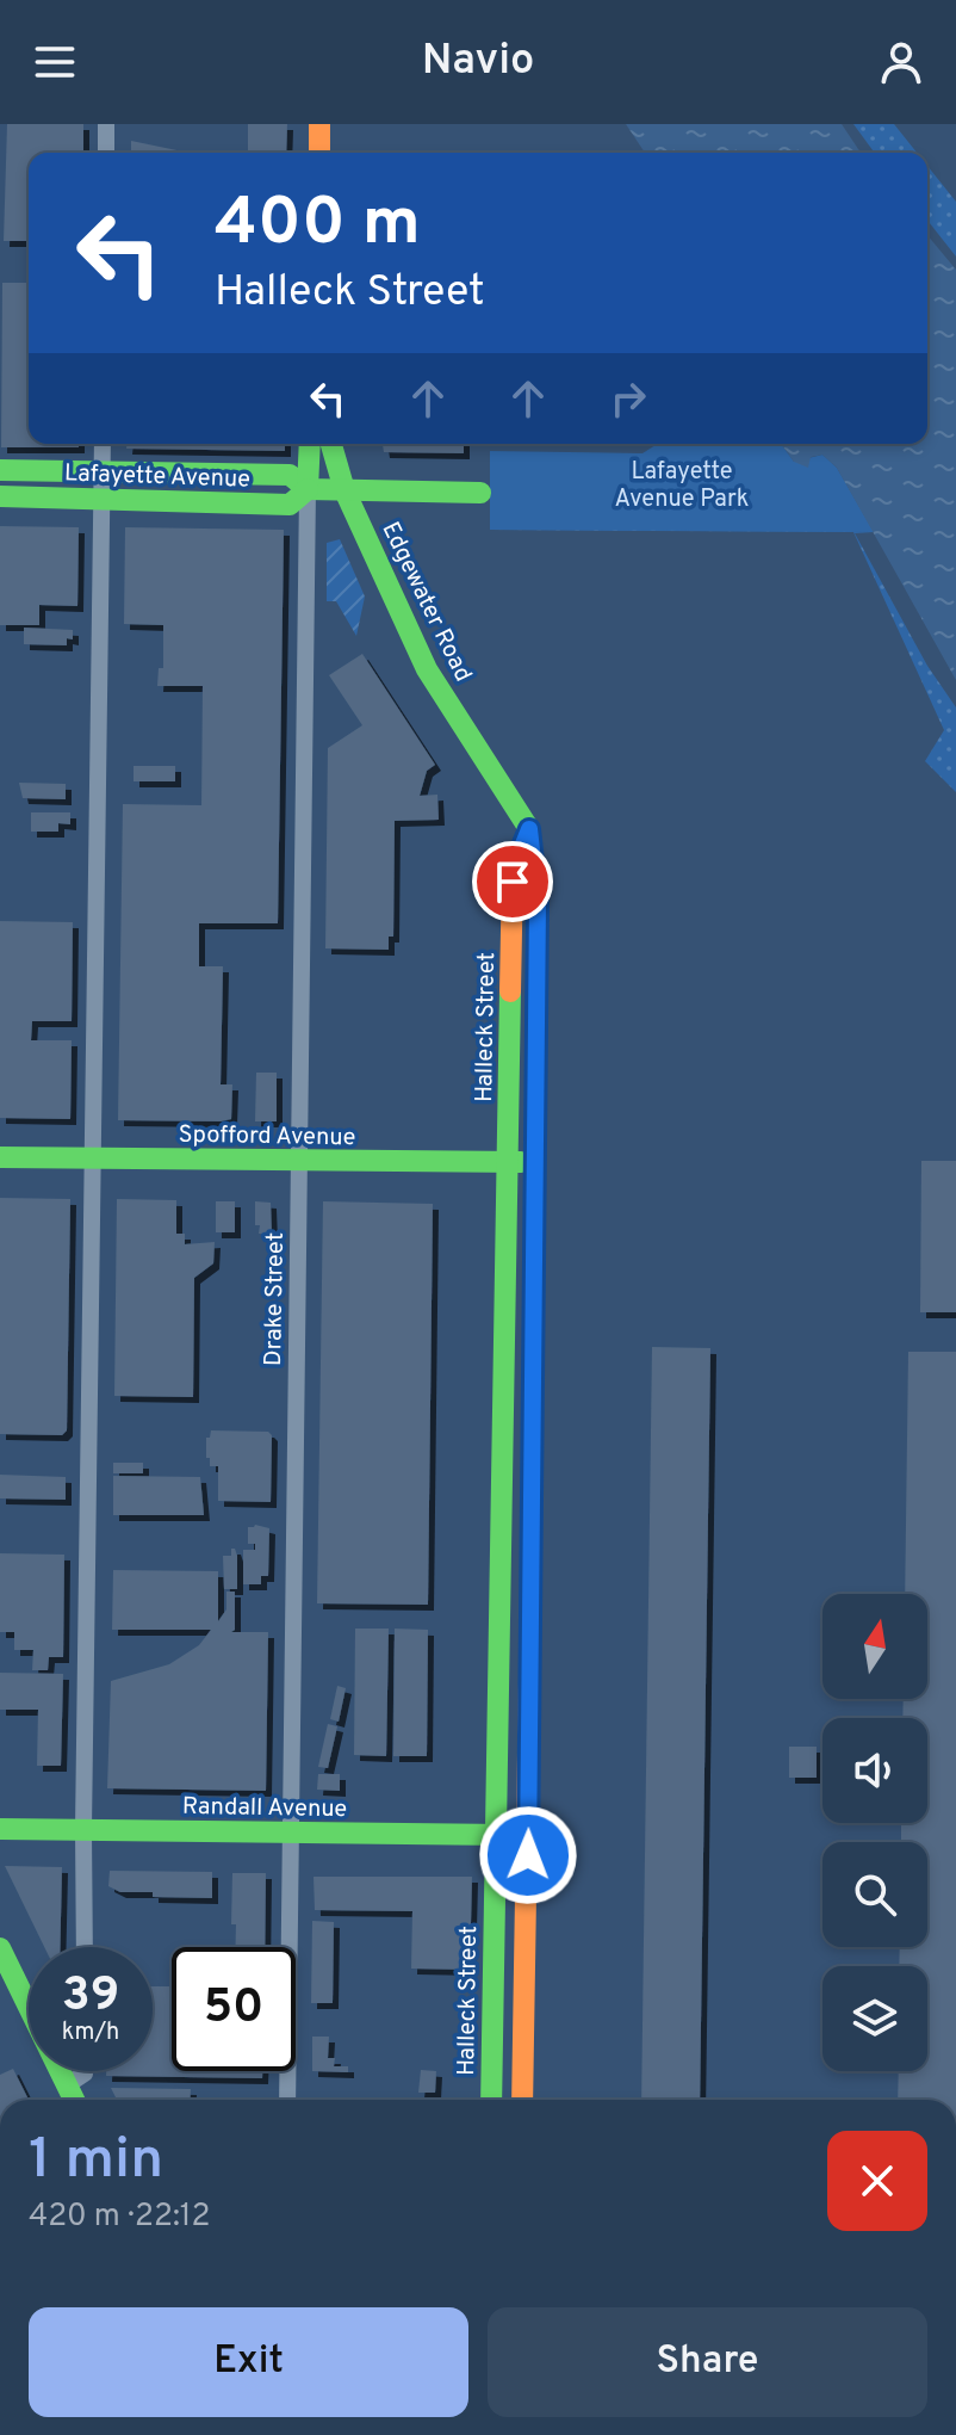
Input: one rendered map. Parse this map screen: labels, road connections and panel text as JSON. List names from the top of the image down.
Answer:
{
  "streets": {
    "main road": [
      "Lafayette Avenue",
      "Edgewater Road",
      "Halleck Street",
      "Spofford Avenue",
      "Randall Avenue"
    ],
    "street": ["Drake Street"]
  },
  "crossings": [
    ["Lafayette Avenue", "Edgewater Road"],
    ["Lafayette Avenue", "Drake Street"],
    ["Edgewater Road", "Halleck Street"],
    ["Halleck Street", "Spofford Avenue"],
    ["Halleck Street", "Randall Avenue"],
    ["Spofford Avenue", "Drake Street"],
    ["Drake Street", "Randall Avenue"]
  ],
  "parks": ["Lafayette Avenue Park"],
  "north": "top",
  "page": {
    "header": "Navio",
    "turn": ["400 m", "Halleck Street"],
    "speed": "39 km/h",
    "limit": "50",
    "heading": ["1 min", "420 m · 22:12"],
    "buttons": ["Exit", "Share"]
  }
}
